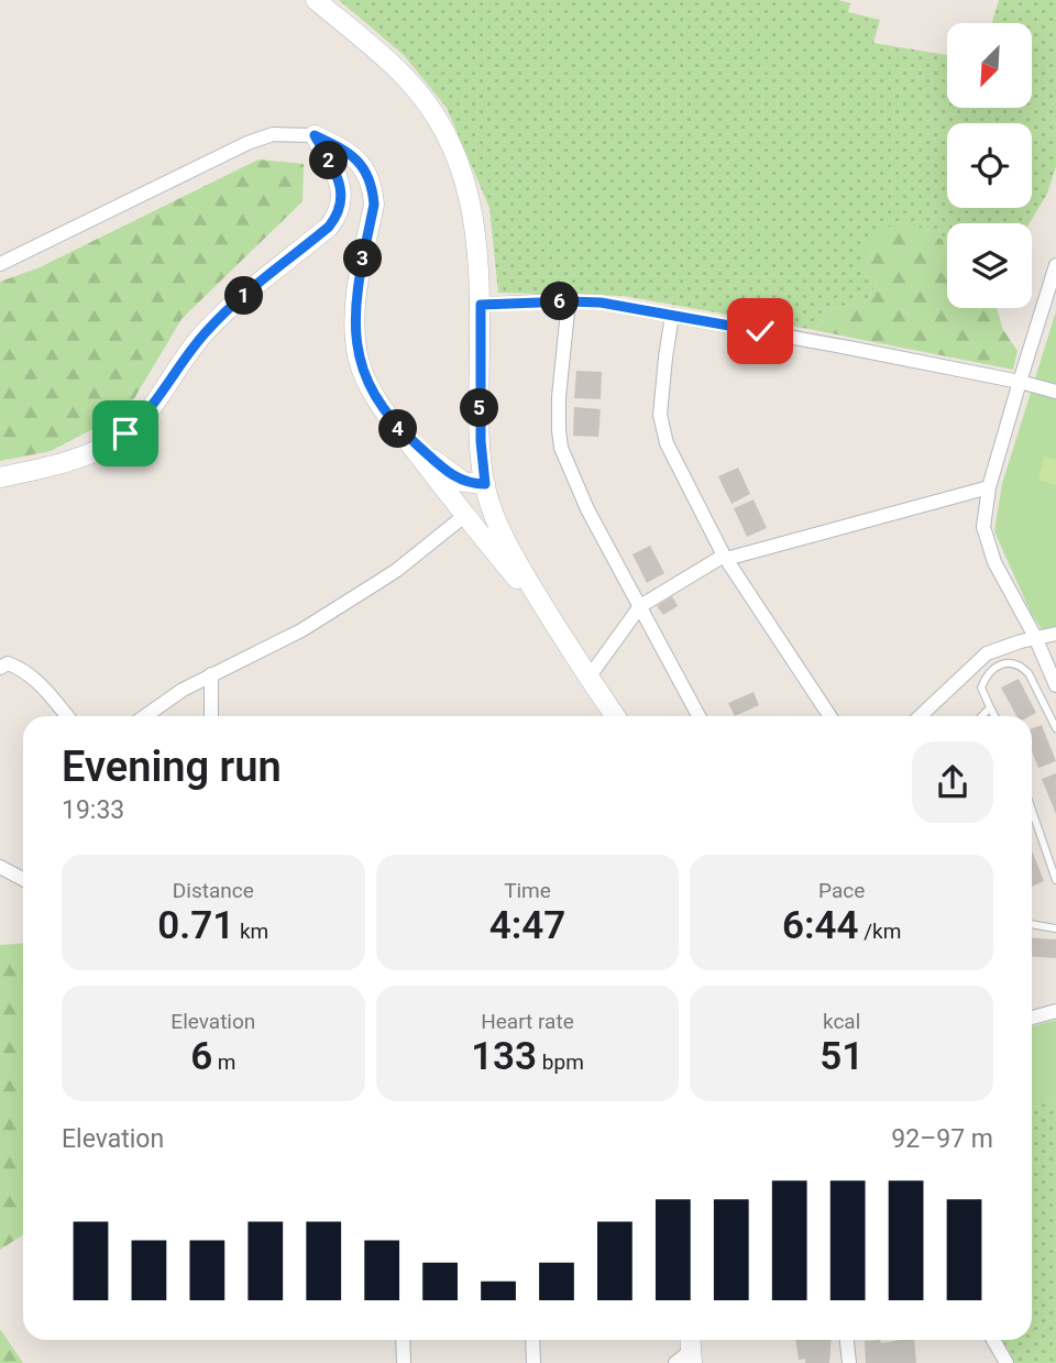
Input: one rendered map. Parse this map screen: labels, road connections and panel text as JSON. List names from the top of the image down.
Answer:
{
  "north": "bottom left",
  "page": {
    "pins": [
      "2",
      "3",
      "1",
      "6",
      "5",
      "4"
    ],
    "heading": ["Evening run", "19:33"],
    "stats": [
      ["Distance", "0.71 km"],
      ["Time", "4:47"],
      ["Pace", "6:44 /km"],
      ["Elevation", "6 m"],
      ["Heart rate", "133 bpm"],
      ["kcal", "51"]
    ],
    "chart": ["Elevation", "92–97 m"]
  }
}
